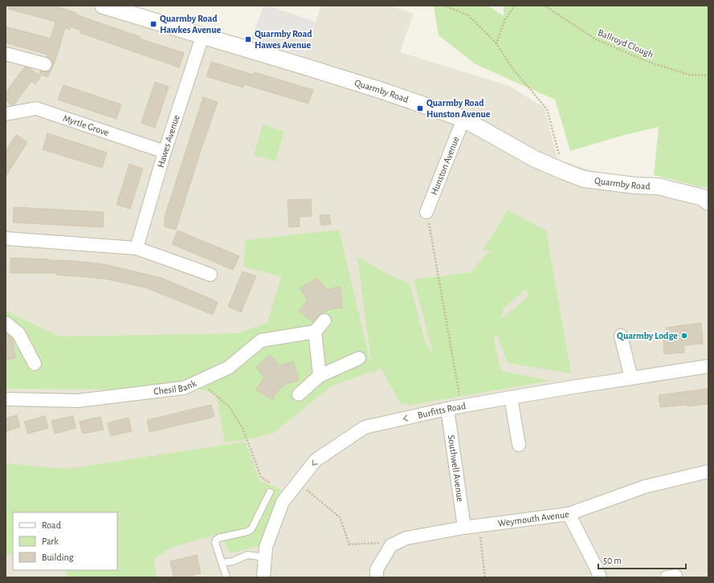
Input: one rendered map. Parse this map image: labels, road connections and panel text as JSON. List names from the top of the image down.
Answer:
{
  "streets": {
    "street": [
      "Quarmby Road",
      "Myrtle Grove",
      "Hawes Avenue",
      "Hunston Avenue",
      "Chesil Bank",
      "Burfitts Road",
      "Southwell Avenue",
      "Weymouth Avenue"
    ],
    "path": ["Ballroyd Clough"]
  },
  "crossings": [
    ["Quarmby Road", "Hawes Avenue"],
    ["Quarmby Road", "Hunston Avenue"],
    ["Myrtle Grove", "Hawes Avenue"],
    ["Burfitts Road", "Southwell Avenue"],
    ["Southwell Avenue", "Weymouth Avenue"]
  ],
  "places": {
    "transit": ["Quarmby Road Hawkes Avenue", "Quarmby Road Hawes Avenue", "Quarmby Road Hunston Avenue"],
    "other": ["Quarmby Lodge"]
  },
  "legend": ["Road", "Park", "Building"],
  "scale_bar": "50 m"
}
